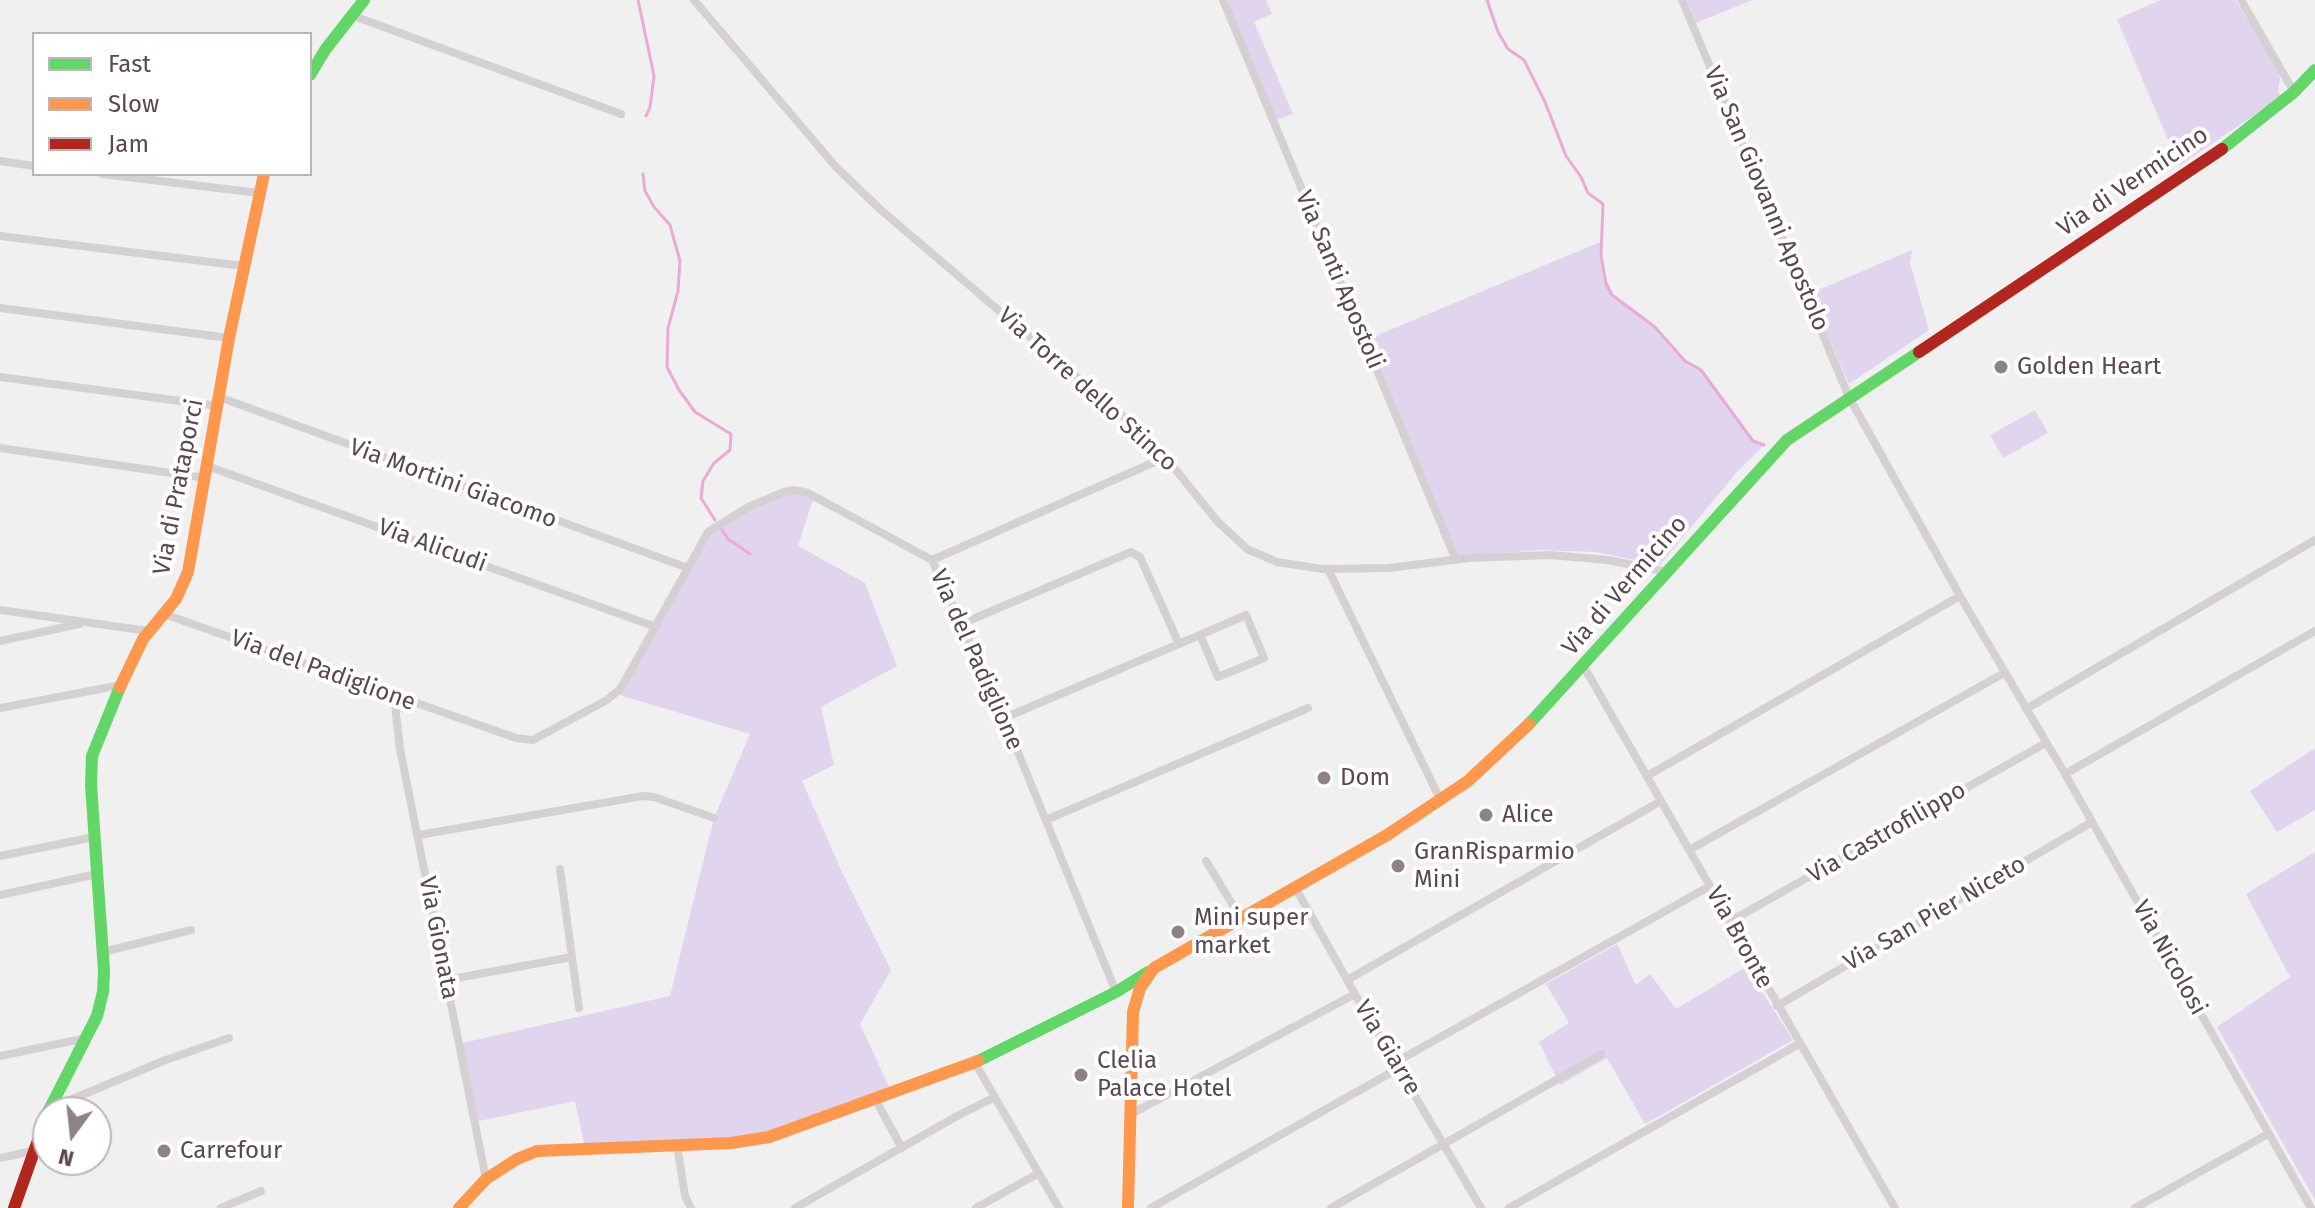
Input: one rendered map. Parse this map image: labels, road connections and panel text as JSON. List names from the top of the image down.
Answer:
{
  "streets": {
    "street": [
      "Via di Vermicino",
      "Via San Giovanni Apostolo",
      "Via Santi Apostoli",
      "Via Torre dello Stinco",
      "Via Mortini Giacomo",
      "Via di Prataporci",
      "Via Alicudi",
      "Via del Padiglione",
      "Via Castrofilippo",
      "Via San Pier Niceto",
      "Via Gionata",
      "Via Bronte",
      "Via Nicolosi",
      "Via Giarre"
    ]
  },
  "crossings": [
    ["Via di Vermicino", "Via San Giovanni Apostolo"],
    ["Via di Vermicino", "Via Torre dello Stinco"],
    ["Via di Vermicino", "Via Bronte"],
    ["Via di Vermicino", "Via Nicolosi"],
    ["Via di Vermicino", "Via Giarre"],
    ["Via San Giovanni Apostolo", "Via Nicolosi"],
    ["Via Santi Apostoli", "Via Torre dello Stinco"],
    ["Via Mortini Giacomo", "Via di Prataporci"],
    ["Via Mortini Giacomo", "Via del Padiglione"],
    ["Via di Prataporci", "Via Alicudi"],
    ["Via di Prataporci", "Via del Padiglione"],
    ["Via Alicudi", "Via del Padiglione"],
    ["Via del Padiglione", "Via Gionata"],
    ["Via Castrofilippo", "Via Bronte"],
    ["Via Castrofilippo", "Via Nicolosi"],
    ["Via San Pier Niceto", "Via Bronte"],
    ["Via San Pier Niceto", "Via Nicolosi"]
  ],
  "places": [
    "Golden Heart",
    "Dom",
    "Alice",
    "GranRisparmio Mini",
    "Mini super market",
    "Clelia Palace Hotel",
    "Carrefour"
  ],
  "legend": ["Fast", "Slow", "Jam"],
  "north": "bottom"
}
